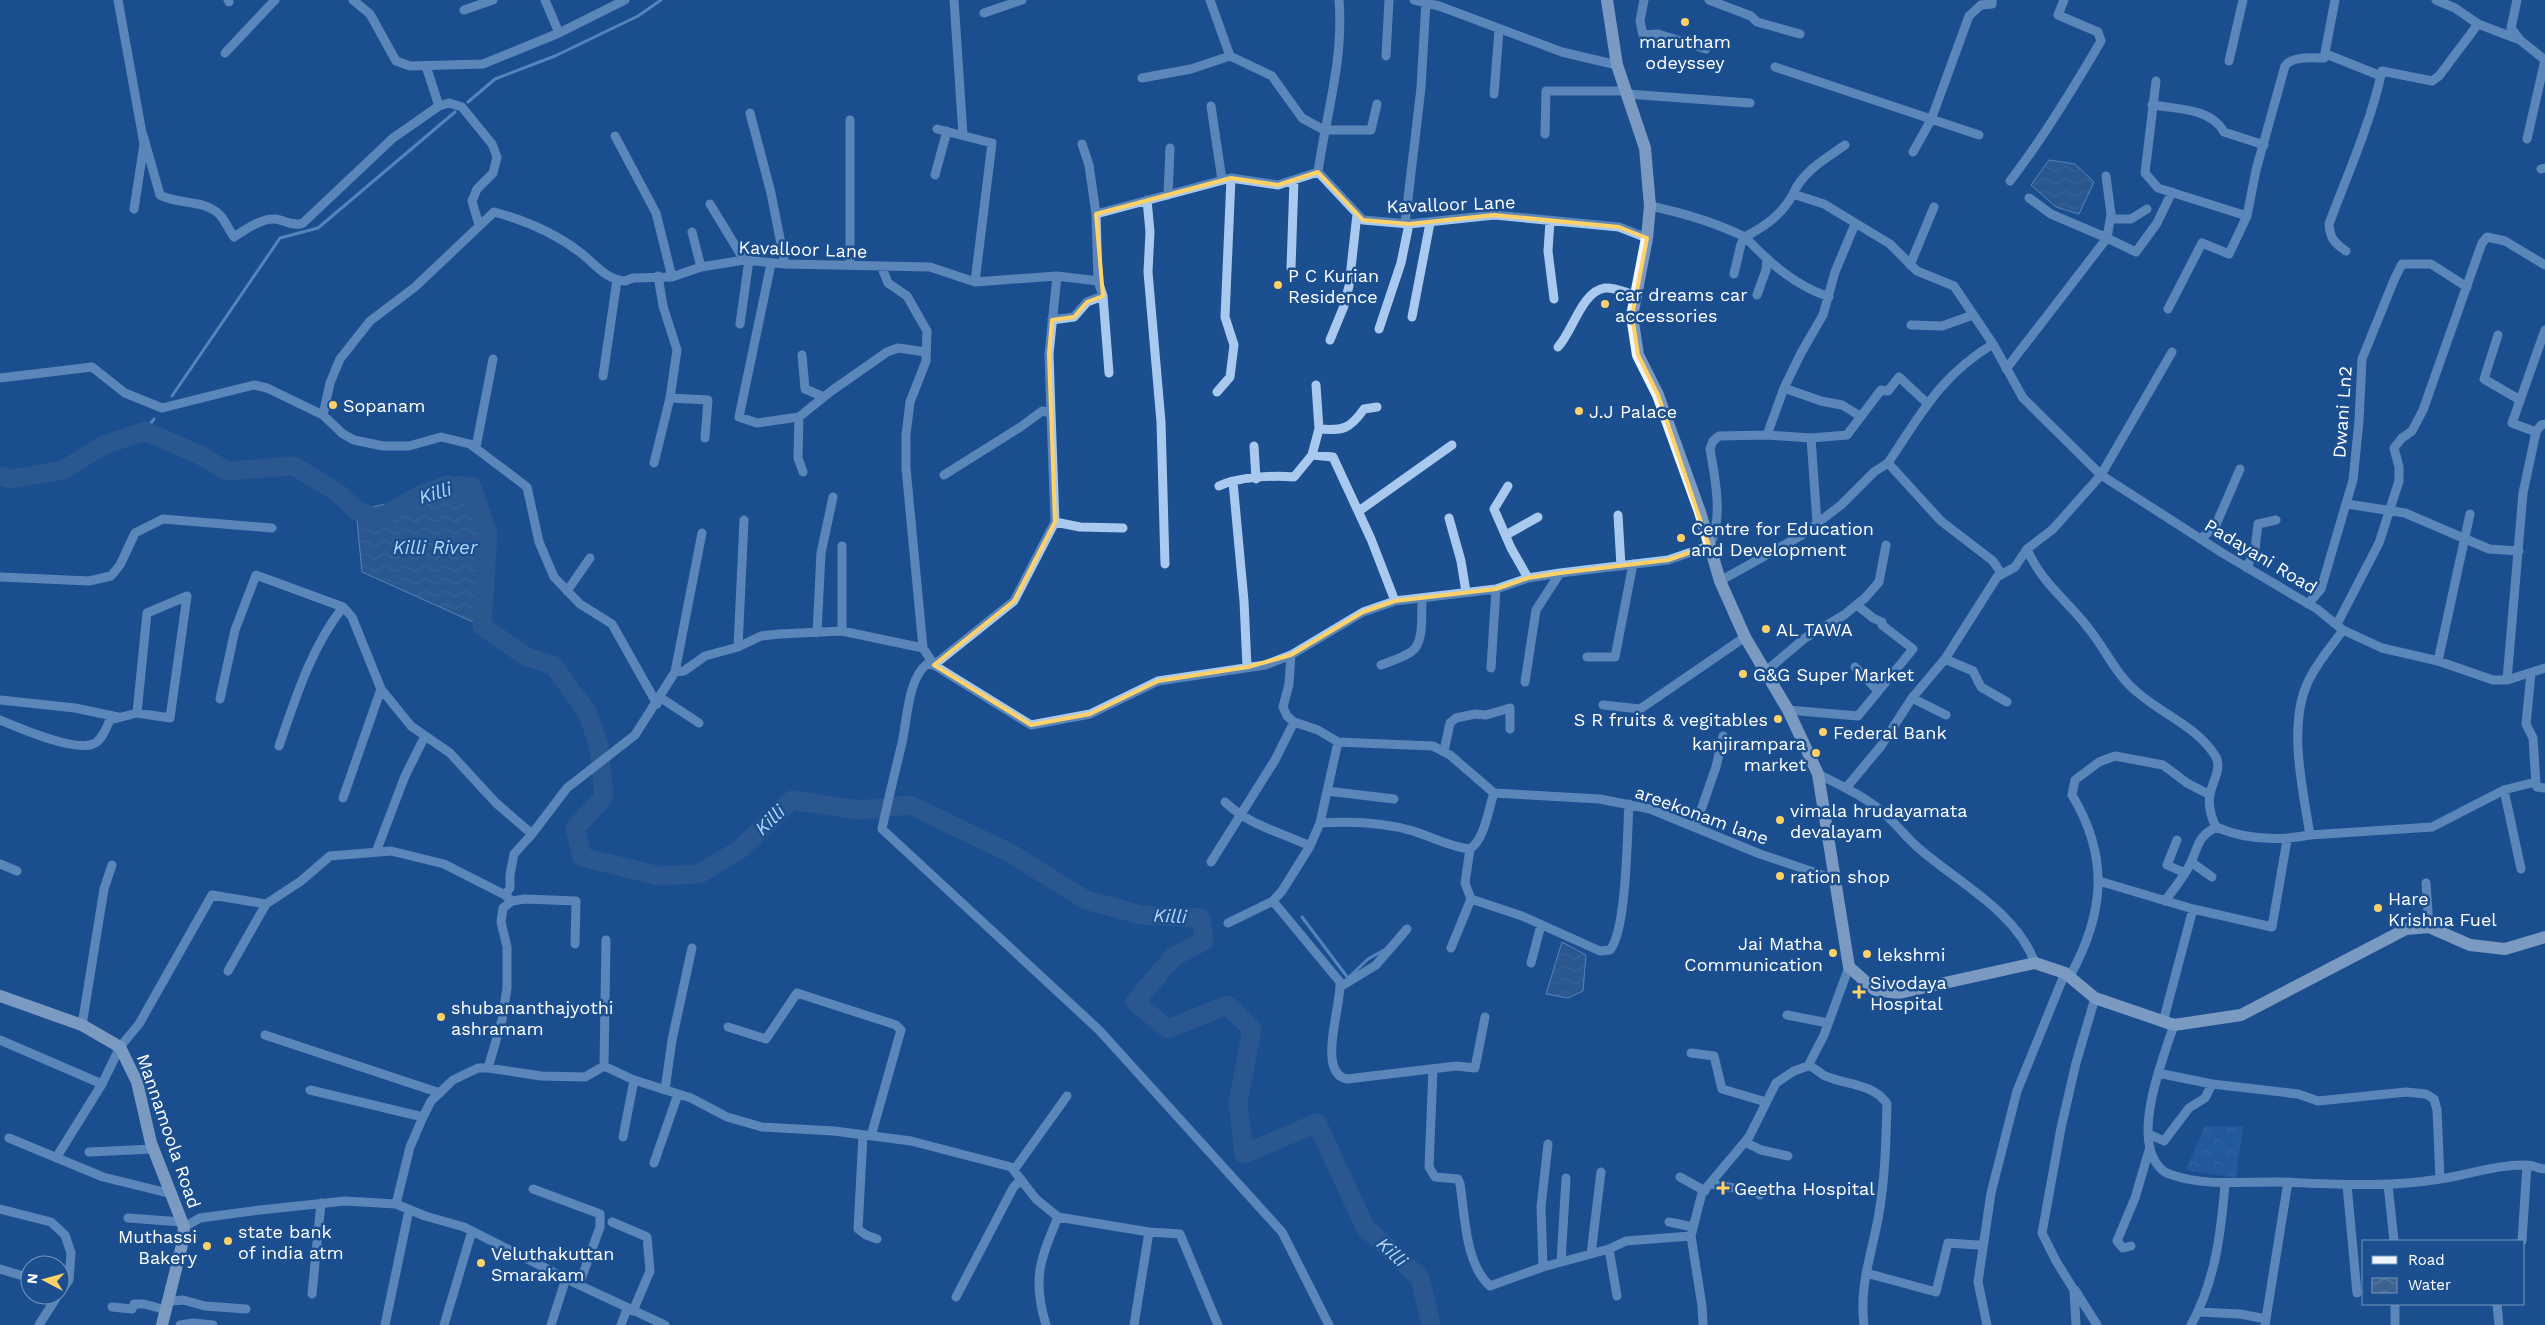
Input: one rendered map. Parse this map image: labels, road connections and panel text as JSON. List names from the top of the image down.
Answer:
{
  "streets": {
    "main road": ["Mannamoola Road"],
    "street": [
      "Kavalloor Lane",
      "Dwani Ln2",
      "Padayani Road",
      "areekonam lane"
    ]
  },
  "crossings": [
    ["Dwani Ln2", "Padayani Road"]
  ],
  "water": ["Killi", "Killi River"],
  "places": {
    "other": [
      "marutham odeyssey",
      "P C Kurian Residence",
      "car dreams car accessories",
      "Sopanam",
      "J.J Palace",
      "Centre for Education and Development",
      "AL TAWA",
      "G&G Super Market",
      "S R fruits & vegitables",
      "Federal Bank",
      "kanjirampara market",
      "vimala hrudayamata devalayam",
      "ration shop",
      "Hare Krishna Fuel",
      "Jai Matha Communication",
      "lekshmi",
      "shubananthajyothi ashramam",
      "state bank of india atm",
      "Muthassi Bakery",
      "Veluthakuttan Smarakam"
    ],
    "health": ["Sivodaya Hospital", "Geetha Hospital"]
  },
  "legend": ["Road", "Water"],
  "north": "left"
}
